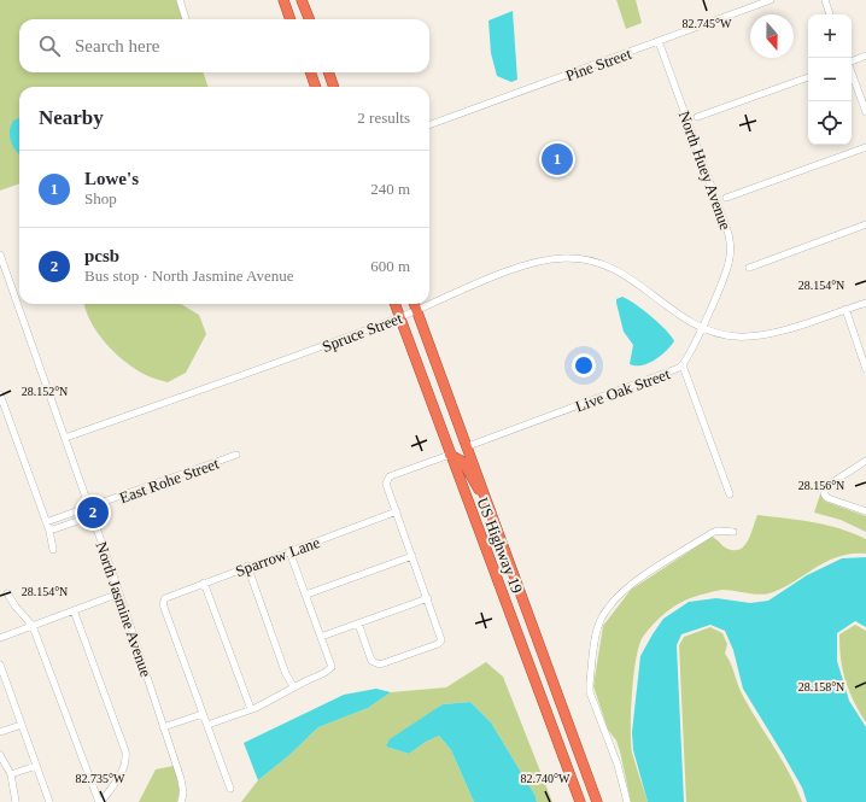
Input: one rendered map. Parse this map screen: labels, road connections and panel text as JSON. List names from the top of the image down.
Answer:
{
  "streets": {
    "highway": ["US Highway 19"],
    "street": [
      "Pine Street",
      "North Huey Avenue",
      "Spruce Street",
      "Live Oak Street",
      "East Rohe Street",
      "Sparrow Lane",
      "North Jasmine Avenue"
    ]
  },
  "crossings": [
    ["Pine Street", "North Huey Avenue"],
    ["North Huey Avenue", "Spruce Street"],
    ["North Huey Avenue", "Live Oak Street"],
    ["Spruce Street", "Live Oak Street"],
    ["Spruce Street", "US Highway 19"],
    ["Spruce Street", "North Jasmine Avenue"],
    ["Live Oak Street", "US Highway 19"],
    ["East Rohe Street", "North Jasmine Avenue"]
  ],
  "north": "bottom",
  "page": {
    "map_buttons": ["+", "−"],
    "search": "Search here",
    "heading": ["Nearby", "2 results"],
    "pins": ["1", "2"],
    "list": [
      {
        "mark": "1",
        "name": "Lowe's",
        "note": "Shop",
        "value": "240 m"
      },
      {
        "mark": "2",
        "name": "pcsb",
        "note": "Bus stop · North Jasmine Avenue",
        "value": "600 m"
      }
    ]
  },
  "coordinates": [
    "82.745°W",
    "28.154°N",
    "28.152°N",
    "28.156°N",
    "28.158°N",
    "82.735°W",
    "82.740°W"
  ]
}
